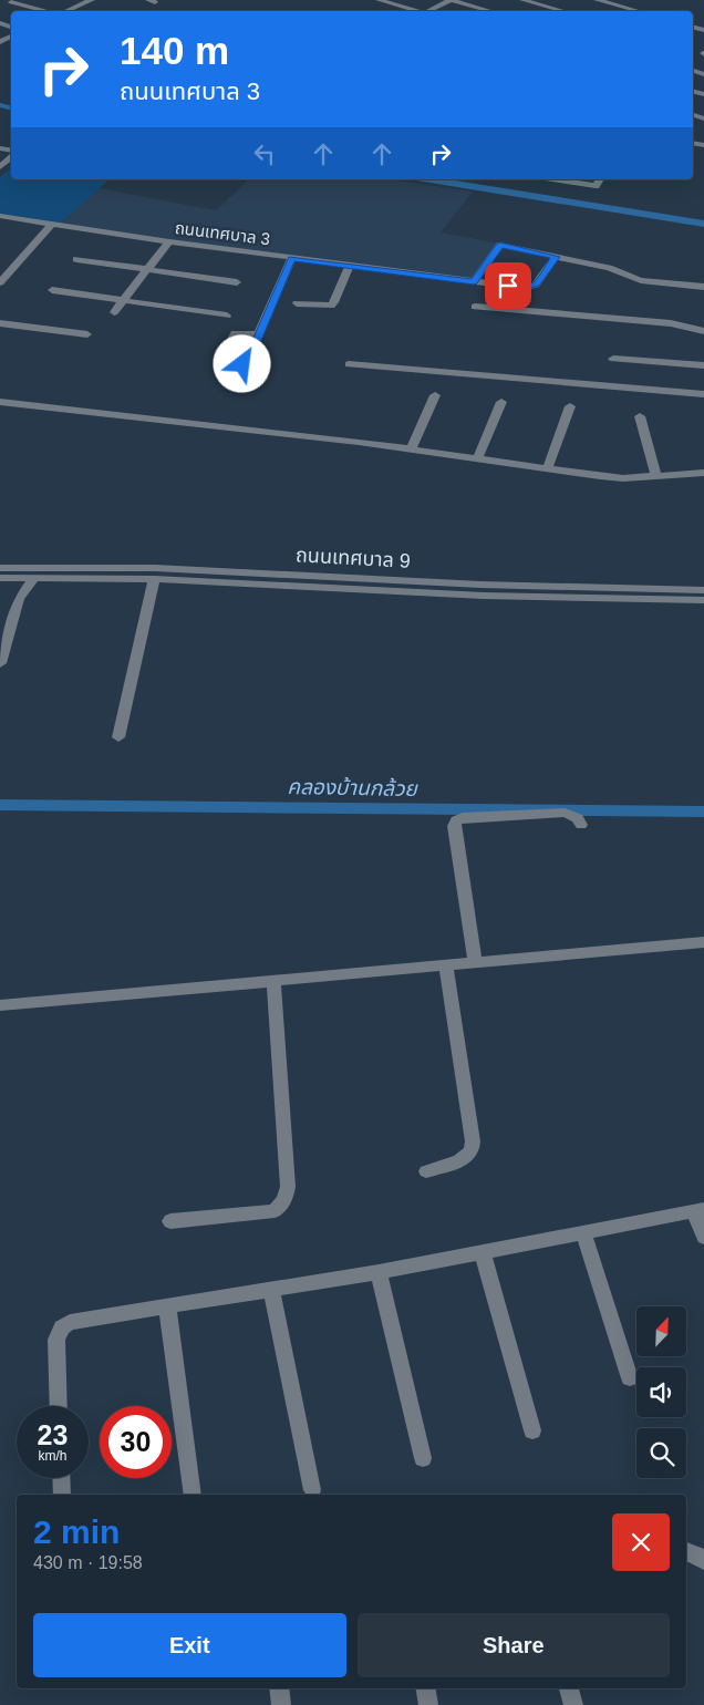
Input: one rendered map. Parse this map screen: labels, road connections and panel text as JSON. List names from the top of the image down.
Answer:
{
  "streets": {
    "street": ["ถนนเทศบาล 3", "ถนนเทศบาล 9"]
  },
  "water": ["คลองบ้านกล้วย"],
  "north": "top right",
  "page": {
    "turn": ["140 m", "ถนนเทศบาล 3"],
    "speed": "23 km/h",
    "limit": "30",
    "heading": ["2 min", "430 m · 19:58"],
    "buttons": ["Exit", "Share"]
  }
}
